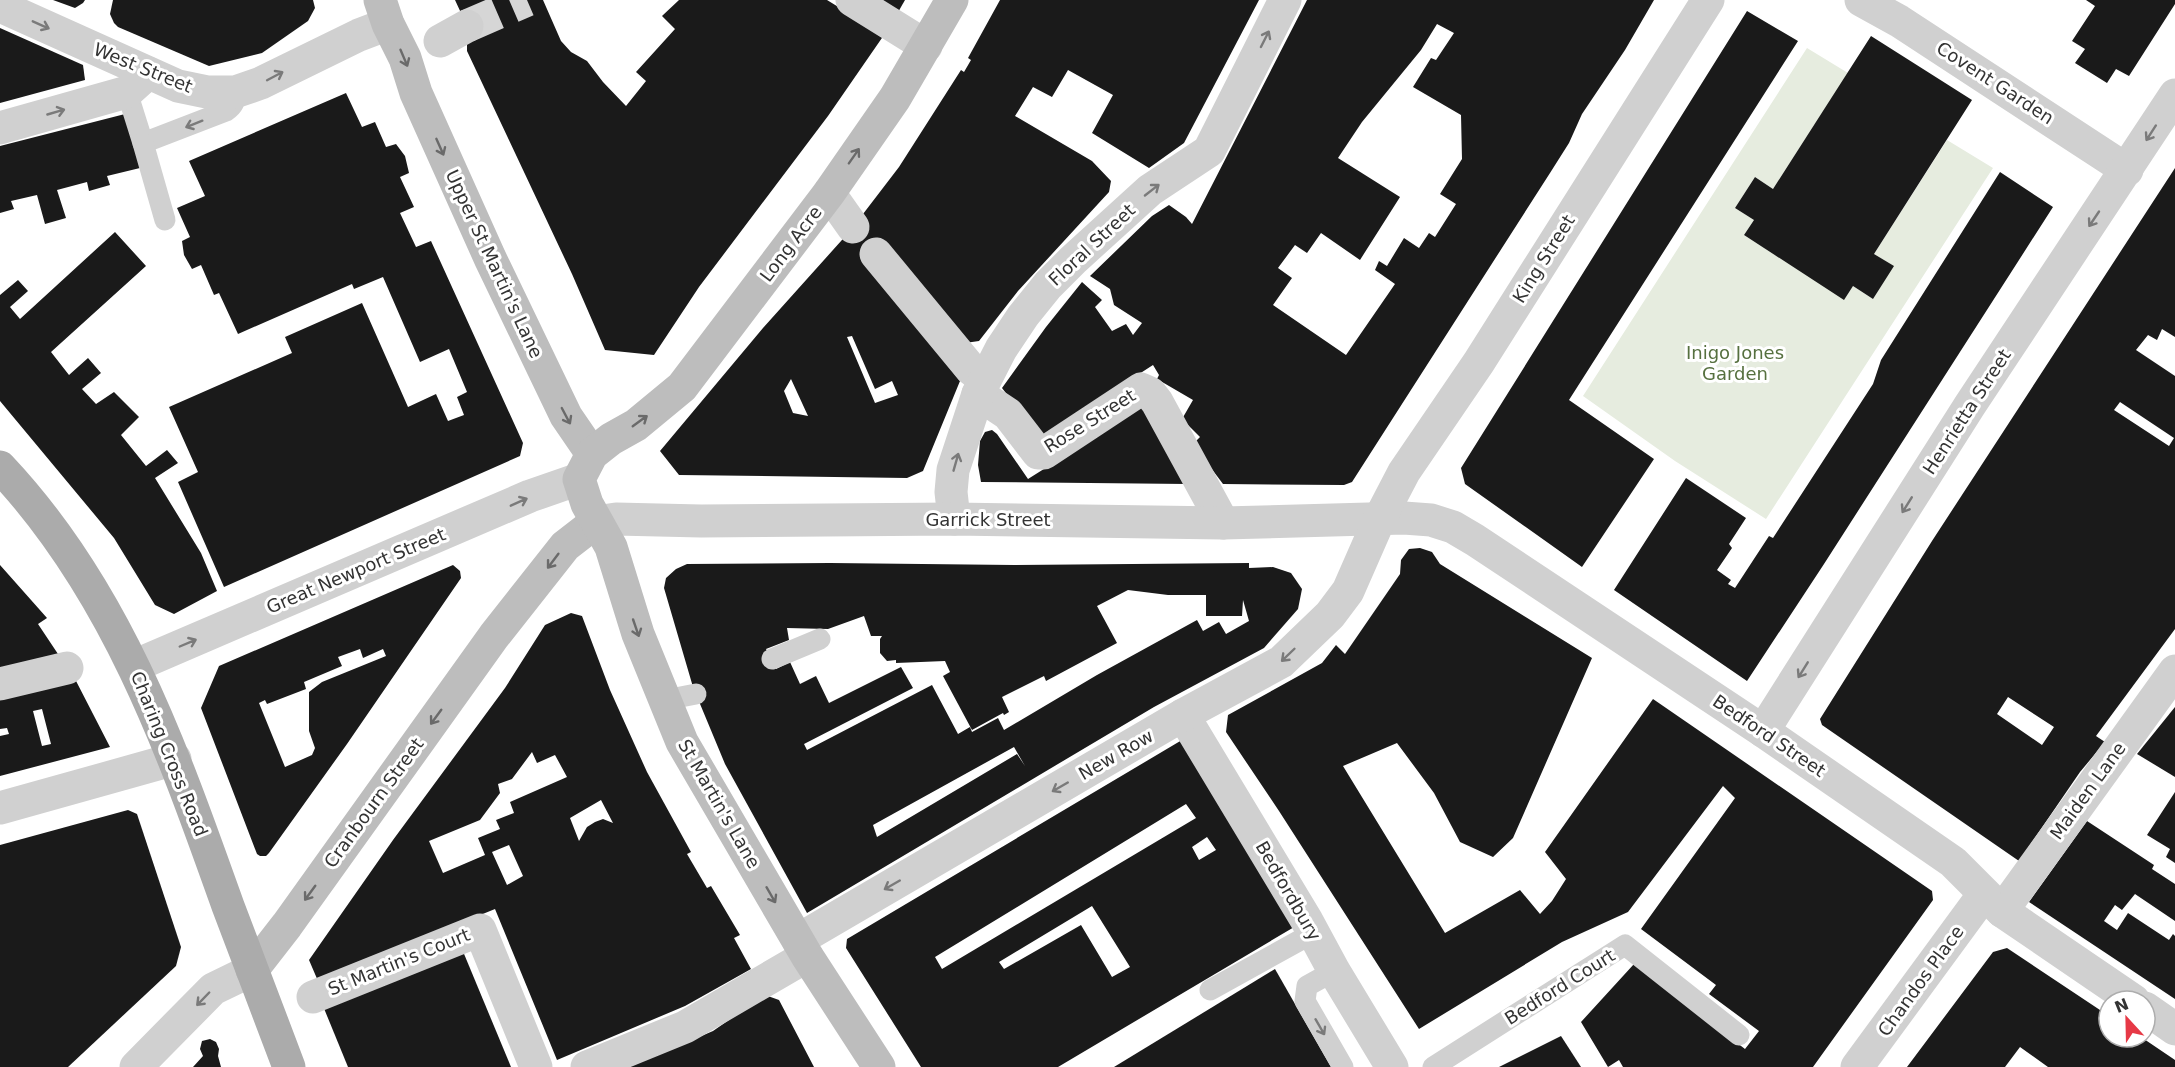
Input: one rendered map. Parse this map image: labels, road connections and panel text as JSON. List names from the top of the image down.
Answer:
{
  "streets": {
    "main road": [
      "Long Acre",
      "Upper St Martin's Lane",
      "Charing Cross Road",
      "Cranbourn Street",
      "St Martin's Lane"
    ],
    "street": [
      "West Street",
      "Covent Garden",
      "Floral Street",
      "King Street",
      "Henrietta Street",
      "Rose Street",
      "Garrick Street",
      "Great Newport Street",
      "Bedford Street",
      "New Row",
      "Maiden Lane",
      "Bedfordbury",
      "St Martin's Court",
      "Chandos Place"
    ],
    "lane": ["Bedford Court"]
  },
  "crossings": [
    ["West Street", "Upper St Martin's Lane"],
    ["Covent Garden", "Henrietta Street"],
    ["Long Acre", "Upper St Martin's Lane"],
    ["Long Acre", "Great Newport Street"],
    ["Floral Street", "Rose Street"],
    ["Floral Street", "Garrick Street"],
    ["King Street", "Garrick Street"],
    ["King Street", "Bedford Street"],
    ["King Street", "New Row"],
    ["Upper St Martin's Lane", "Garrick Street"],
    ["Upper St Martin's Lane", "Great Newport Street"],
    ["Upper St Martin's Lane", "Cranbourn Street"],
    ["Upper St Martin's Lane", "St Martin's Lane"],
    ["Henrietta Street", "Bedford Street"],
    ["Rose Street", "Garrick Street"],
    ["Garrick Street", "Bedford Street"],
    ["Garrick Street", "New Row"],
    ["Garrick Street", "Cranbourn Street"],
    ["Garrick Street", "St Martin's Lane"],
    ["Great Newport Street", "Charing Cross Road"],
    ["Bedford Street", "New Row"],
    ["Bedford Street", "Maiden Lane"],
    ["Bedford Street", "Chandos Place"],
    ["Charing Cross Road", "Cranbourn Street"],
    ["New Row", "St Martin's Lane"],
    ["New Row", "Bedfordbury"],
    ["Maiden Lane", "Chandos Place"],
    ["Cranbourn Street", "St Martin's Lane"]
  ],
  "one_way": [
    "Long Acre",
    "Floral Street",
    "Upper St Martin's Lane",
    "Henrietta Street",
    "Great Newport Street",
    "New Row",
    "Cranbourn Street",
    "St Martin's Lane"
  ],
  "parks": ["Inigo Jones Garden"],
  "north": "top"
}
